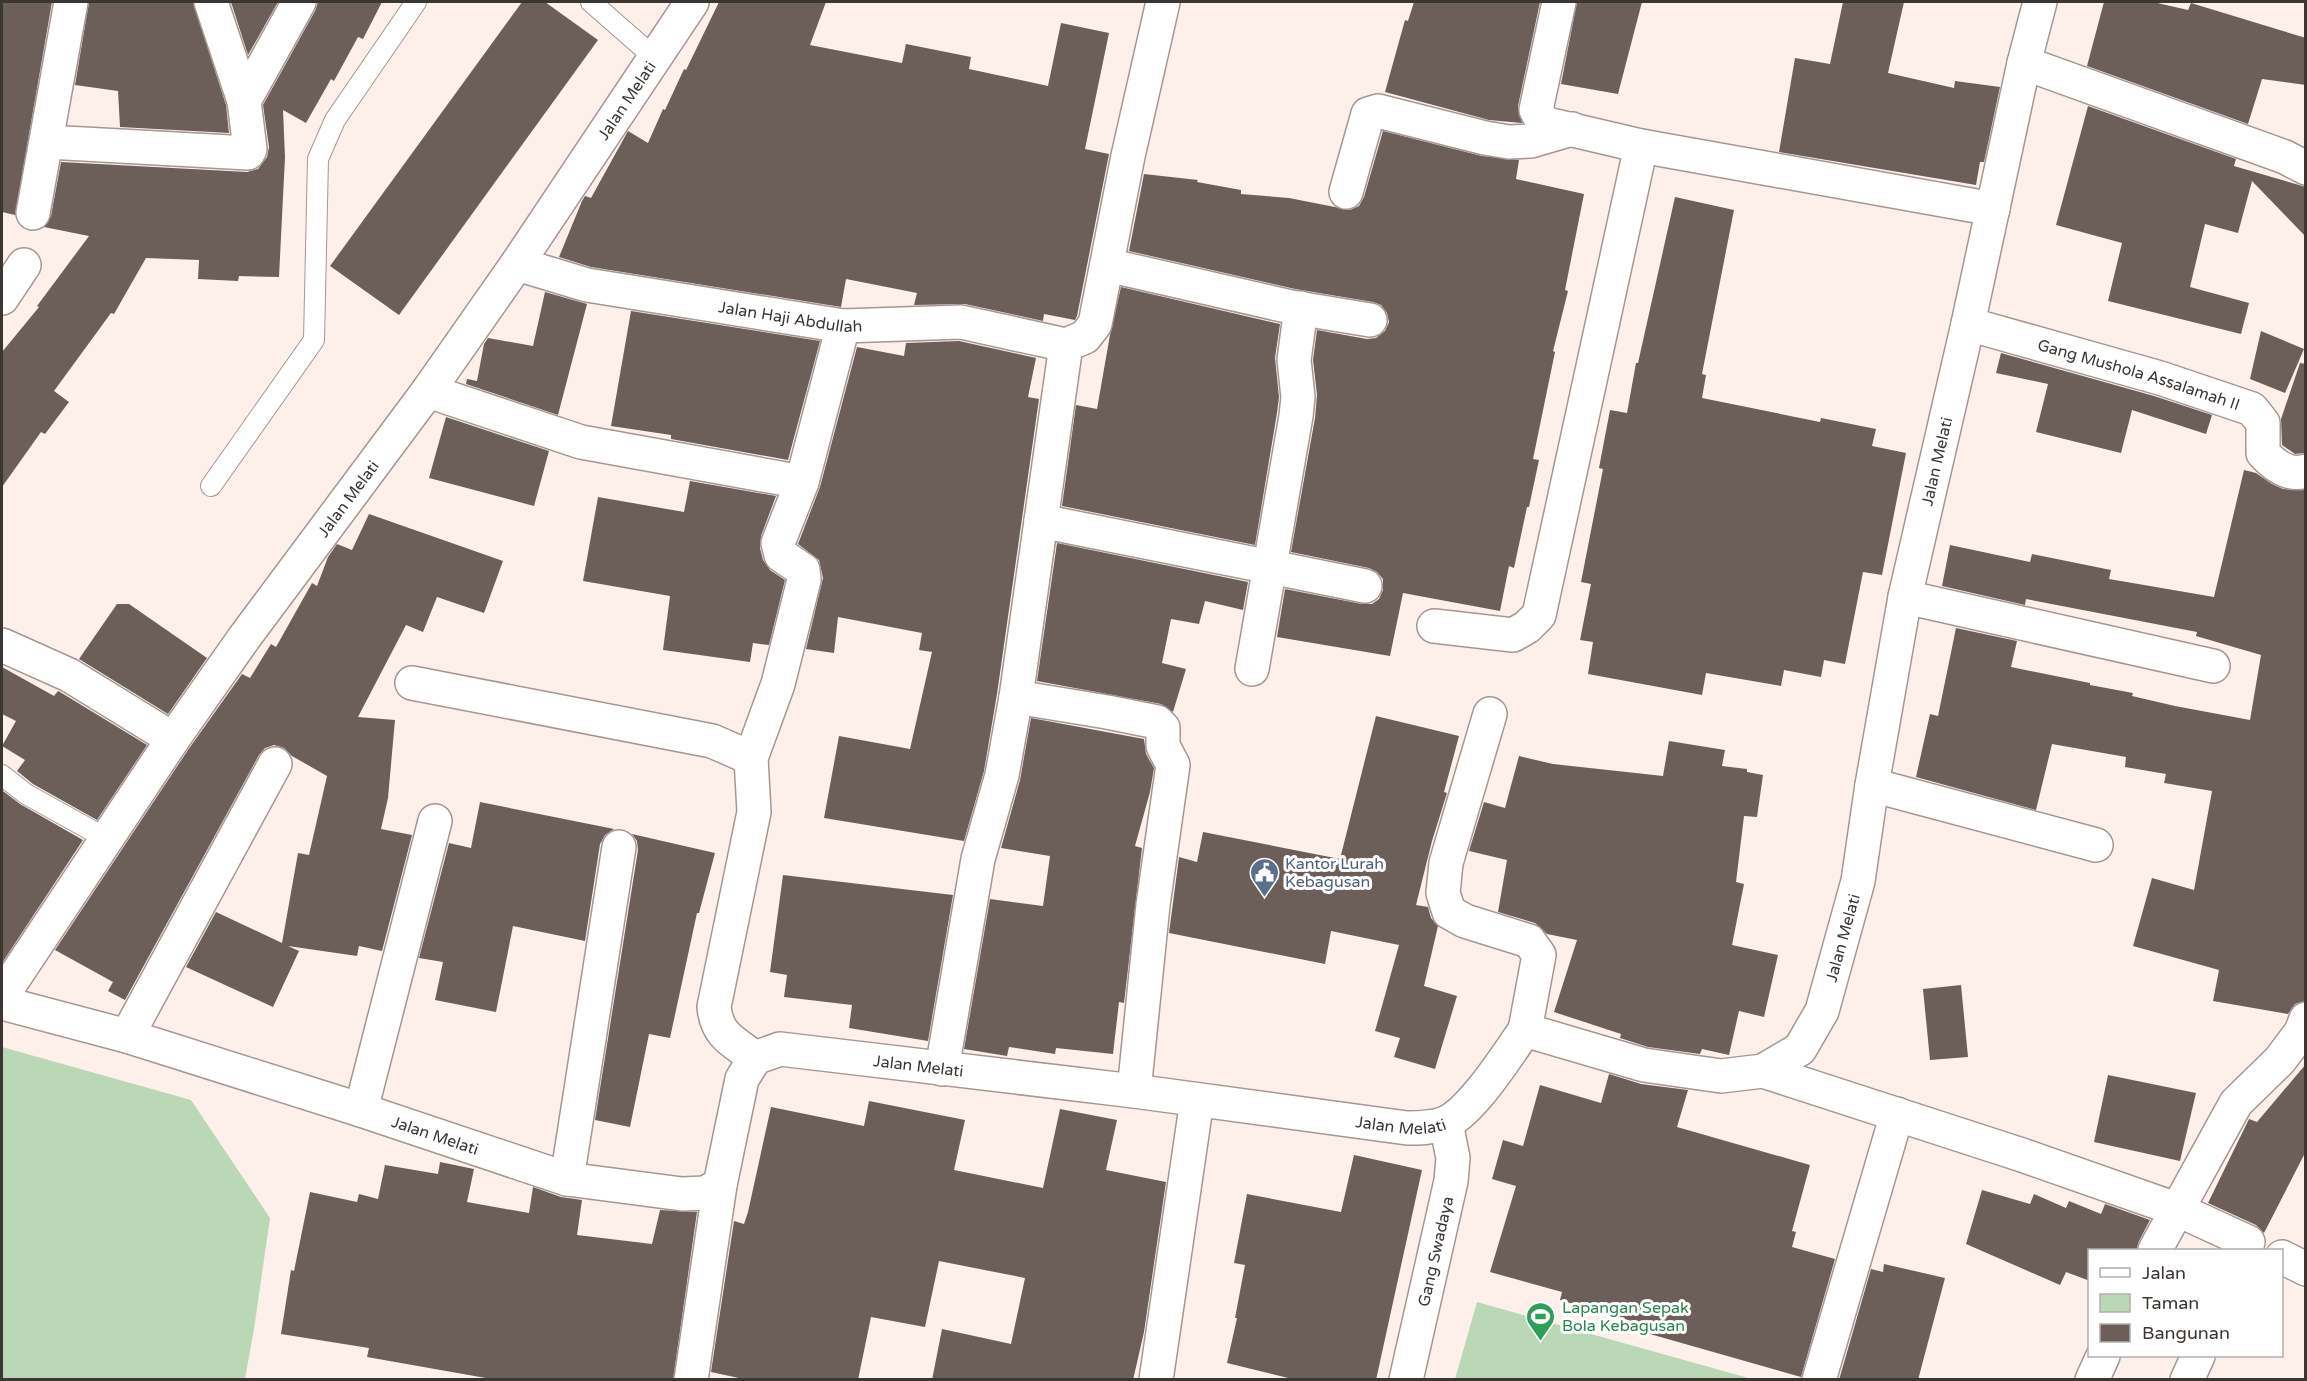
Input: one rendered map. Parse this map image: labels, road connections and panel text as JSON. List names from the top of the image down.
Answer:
{
  "streets": {
    "street": [
      "Jalan Melati",
      "Jalan Haji Abdullah",
      "Gang Mushola Assalamah II",
      "Gang Swadaya"
    ]
  },
  "crossings": [
    ["Jalan Melati", "Jalan Haji Abdullah"],
    ["Jalan Melati", "Gang Mushola Assalamah II"],
    ["Jalan Melati", "Gang Swadaya"]
  ],
  "places": {
    "public building": ["Kantor Lurah Kebagusan"],
    "sports": ["Lapangan Sepak Bola Kebagusan"]
  },
  "legend": ["Jalan", "Taman", "Bangunan"]
}
